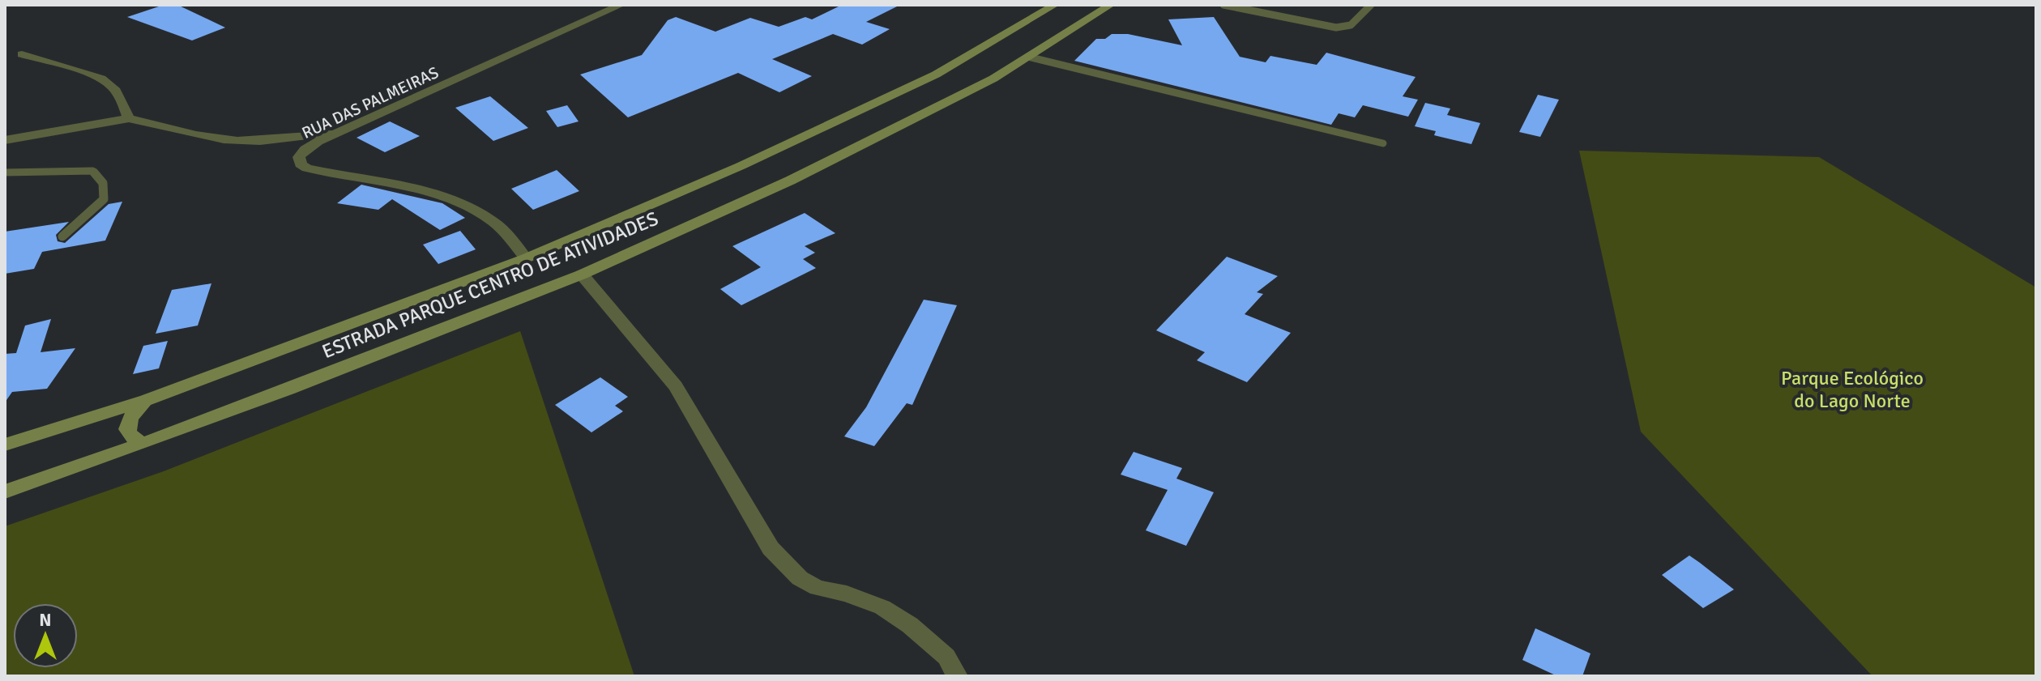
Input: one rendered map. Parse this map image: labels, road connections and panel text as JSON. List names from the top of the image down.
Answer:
{
  "streets": {
    "main road": ["ESTRADA PARQUE CENTRO DE ATIVIDADES"],
    "street": ["RUA DAS PALMEIRAS"]
  },
  "crossings": [
    ["RUA DAS PALMEIRAS", "ESTRADA PARQUE CENTRO DE ATIVIDADES"]
  ],
  "parks": ["Parque Ecológico do Lago Norte"],
  "north": "top"
}
